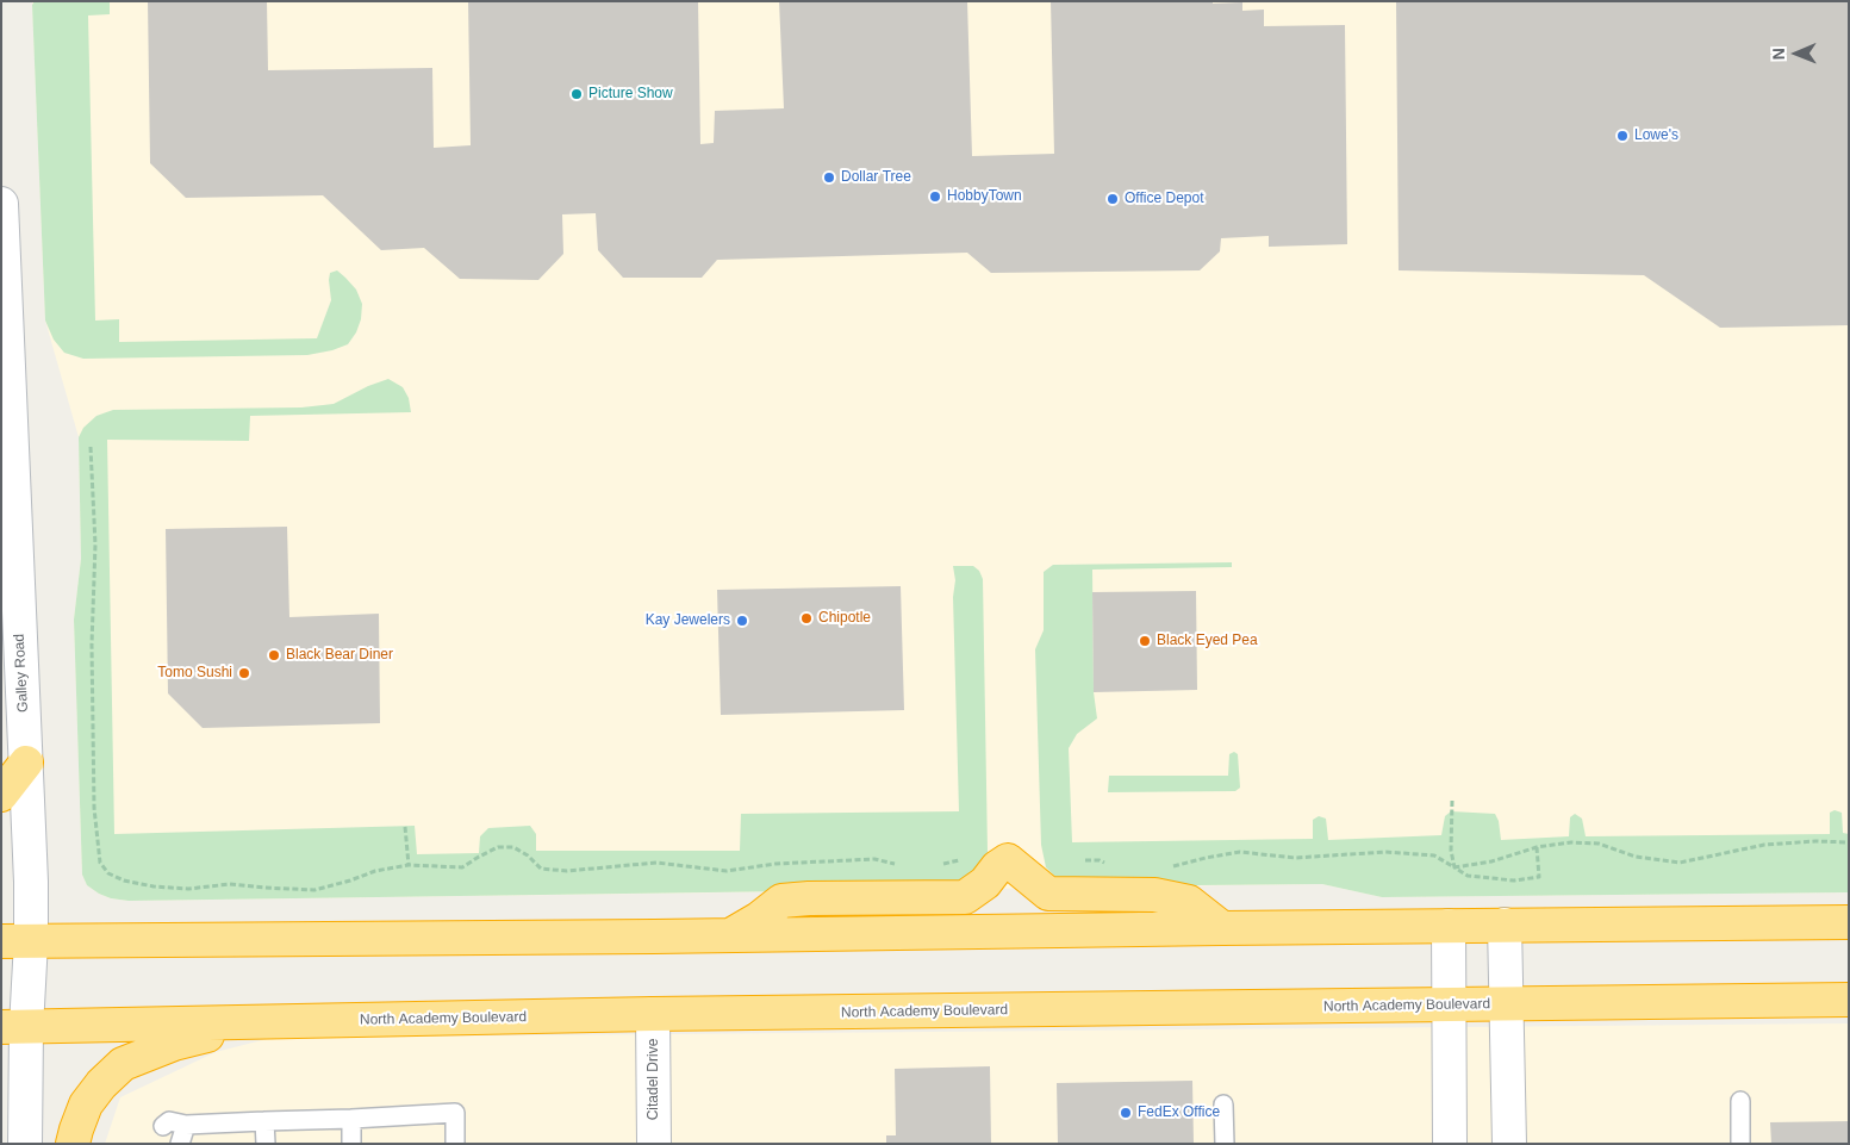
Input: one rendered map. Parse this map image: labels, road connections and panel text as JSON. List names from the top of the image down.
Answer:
{
  "streets": {
    "highway": ["North Academy Boulevard"],
    "main road": ["Galley Road", "Citadel Drive"]
  },
  "crossings": [
    ["Galley Road", "North Academy Boulevard"],
    ["North Academy Boulevard", "Citadel Drive"]
  ],
  "places": [
    "Picture Show",
    "Lowe's",
    "Dollar Tree",
    "HobbyTown",
    "Office Depot",
    "Chipotle",
    "Kay Jewelers",
    "Black Eyed Pea",
    "Black Bear Diner",
    "Tomo Sushi",
    "FedEx Office"
  ],
  "north": "left"
}
